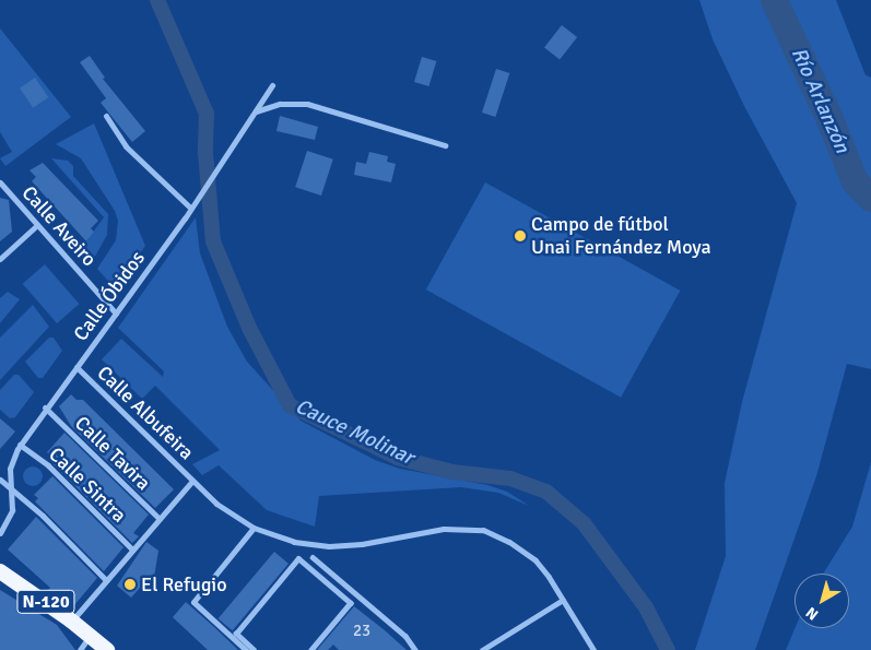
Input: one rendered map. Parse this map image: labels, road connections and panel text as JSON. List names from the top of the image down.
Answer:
{
  "streets": {
    "highway": ["N-120"],
    "street": [
      "Calle Aveiro",
      "Calle Óbidos",
      "Calle Albufeira",
      "Calle Tavira",
      "Calle Sintra"
    ]
  },
  "crossings": [
    ["Calle Aveiro", "Calle Óbidos"],
    ["Calle Óbidos", "Calle Albufeira"],
    ["Calle Óbidos", "Calle Tavira"],
    ["Calle Óbidos", "Calle Sintra"]
  ],
  "water": ["Río Arlanzón", "Cauce Molinar"],
  "places": ["Campo de fútbol Unai Fernández Moya", "El Refugio"],
  "house_numbers": ["23"],
  "north": "bottom left"
}
